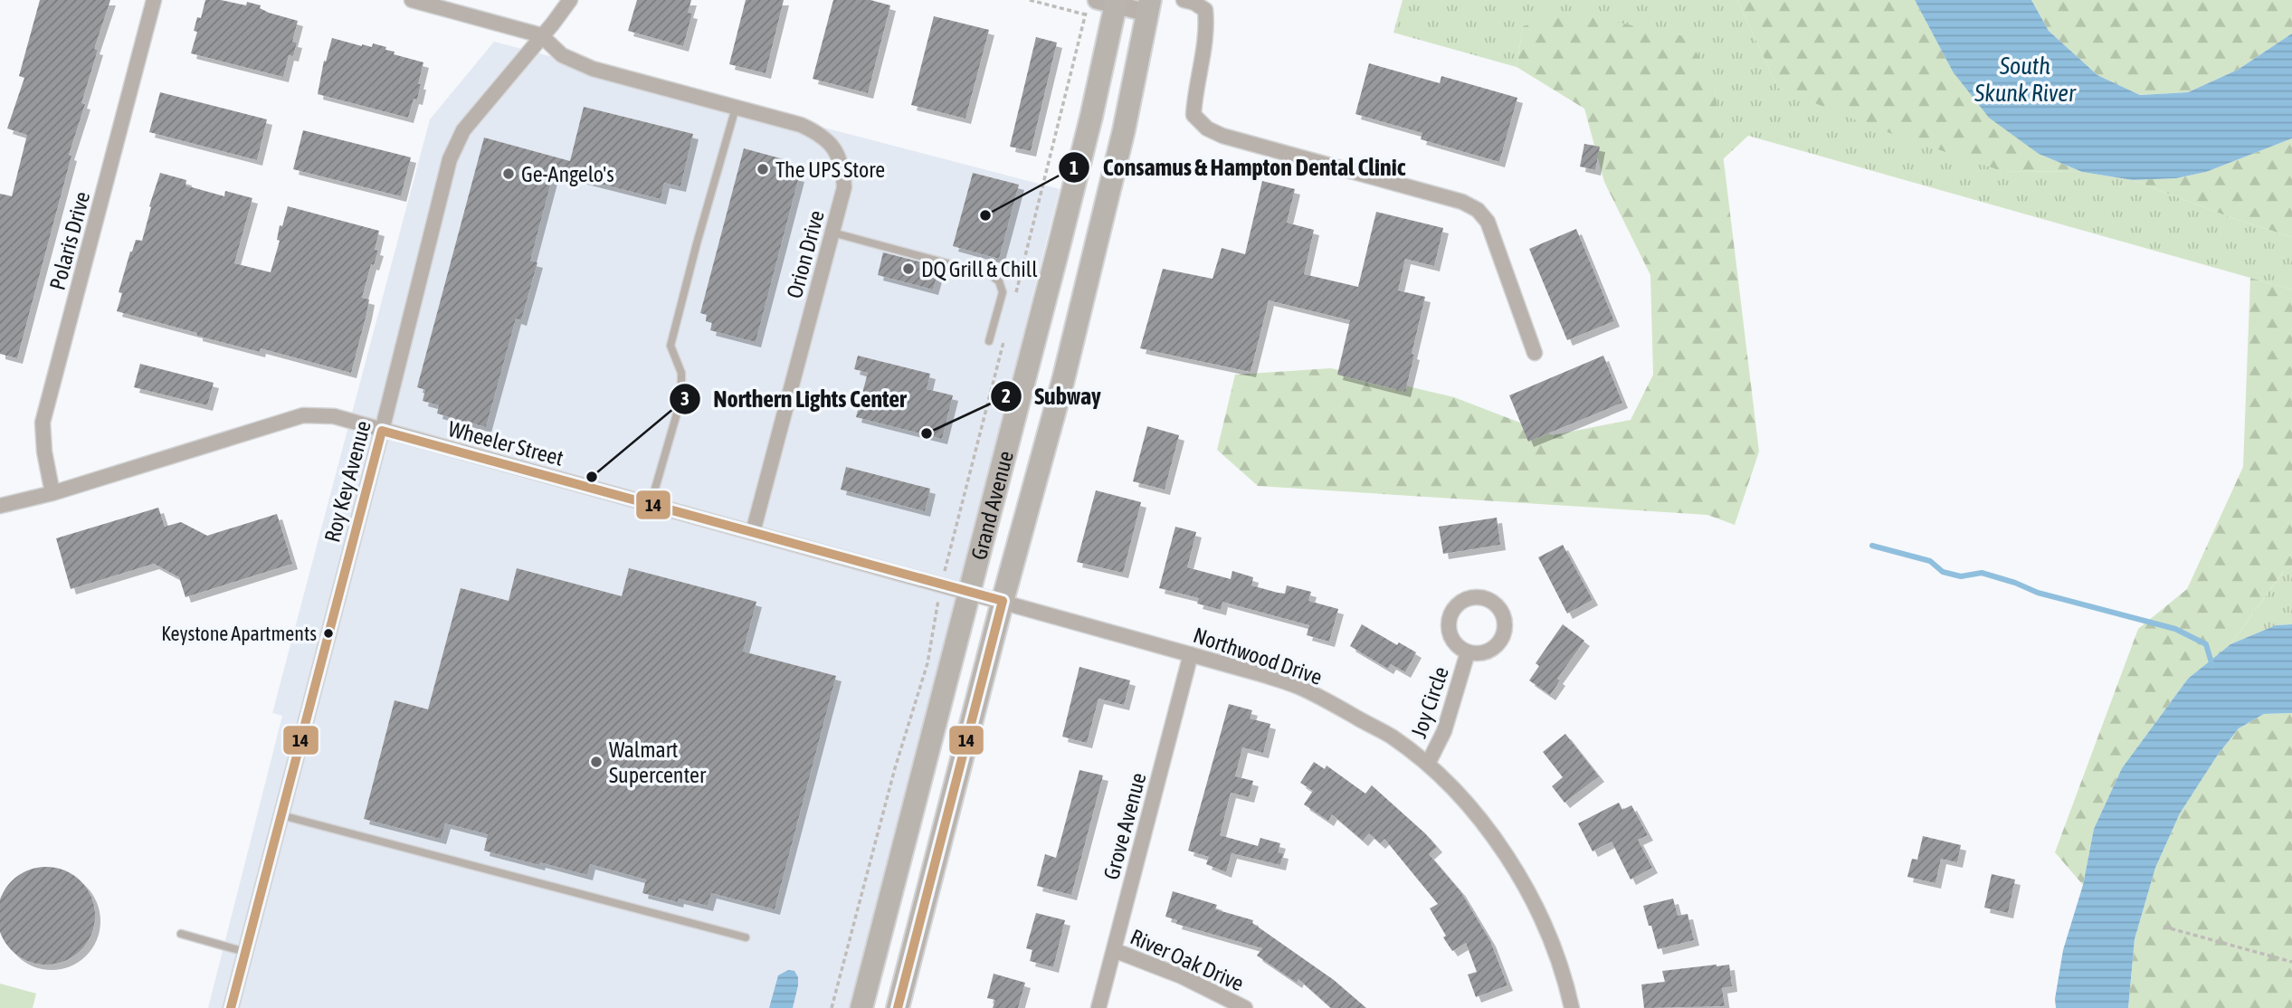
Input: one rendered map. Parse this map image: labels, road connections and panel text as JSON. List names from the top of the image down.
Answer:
{
  "streets": {
    "main road": ["Grand Avenue"],
    "street": [
      "Polaris Drive",
      "Orion Drive",
      "Wheeler Street",
      "Roy Key Avenue",
      "Northwood Drive",
      "Joy Circle",
      "Grove Avenue",
      "River Oak Drive"
    ]
  },
  "crossings": [
    ["Polaris Drive", "Wheeler Street"],
    ["Orion Drive", "Wheeler Street"],
    ["Orion Drive", "Roy Key Avenue"],
    ["Wheeler Street", "Roy Key Avenue"],
    ["Wheeler Street", "Grand Avenue"],
    ["Wheeler Street", "Northwood Drive"],
    ["Grand Avenue", "Northwood Drive"],
    ["Northwood Drive", "Joy Circle"],
    ["Northwood Drive", "Grove Avenue"],
    ["Grove Avenue", "River Oak Drive"]
  ],
  "water": ["South Skunk River"],
  "places": [
    "The UPS Store",
    "Ge-Angelo's",
    "Consamus & Hampton Dental Clinic",
    "DQ Grill & Chill",
    "Subway",
    "Northern Lights Center",
    "Keystone Apartments",
    "Walmart Supercenter"
  ],
  "lines": ["transit line 14"]
}
